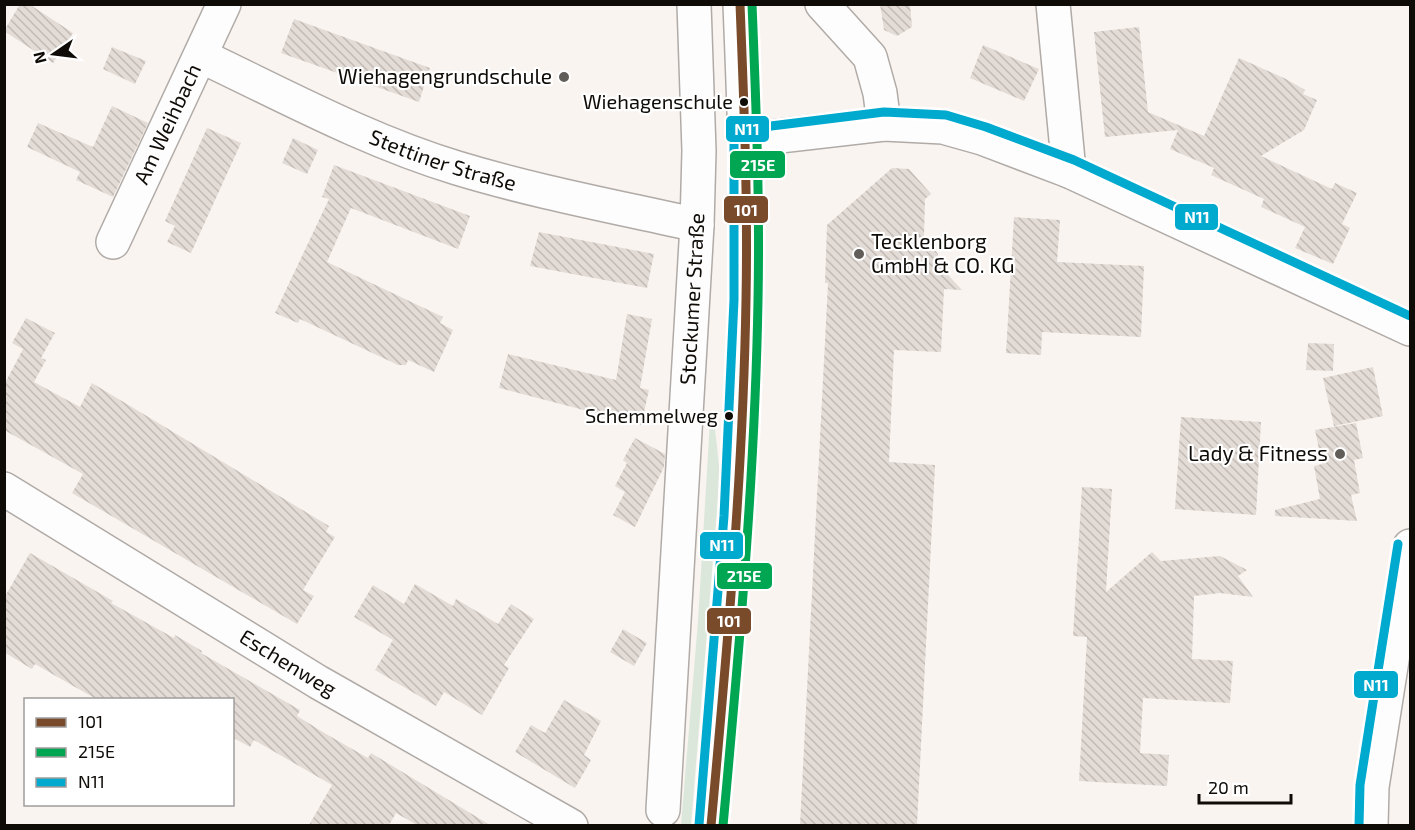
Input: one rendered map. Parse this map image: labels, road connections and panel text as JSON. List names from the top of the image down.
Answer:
{
  "streets": {
    "street": [
      "Am Weihbach",
      "Stettiner Straße",
      "Stockumer Straße",
      "Eschenweg"
    ]
  },
  "crossings": [
    ["Am Weihbach", "Stettiner Straße"],
    ["Stettiner Straße", "Stockumer Straße"]
  ],
  "places": [
    "Wiehagengrundschule",
    "Wiehagenschule",
    "Tecklenborg GmbH & CO. KG",
    "Schemmelweg",
    "Lady & Fitness"
  ],
  "lines": ["transit line 101", "transit line 215E", "transit line N11"],
  "legend": ["101", "215E", "N11"],
  "scale_bar": "20 m",
  "north": "left"
}
